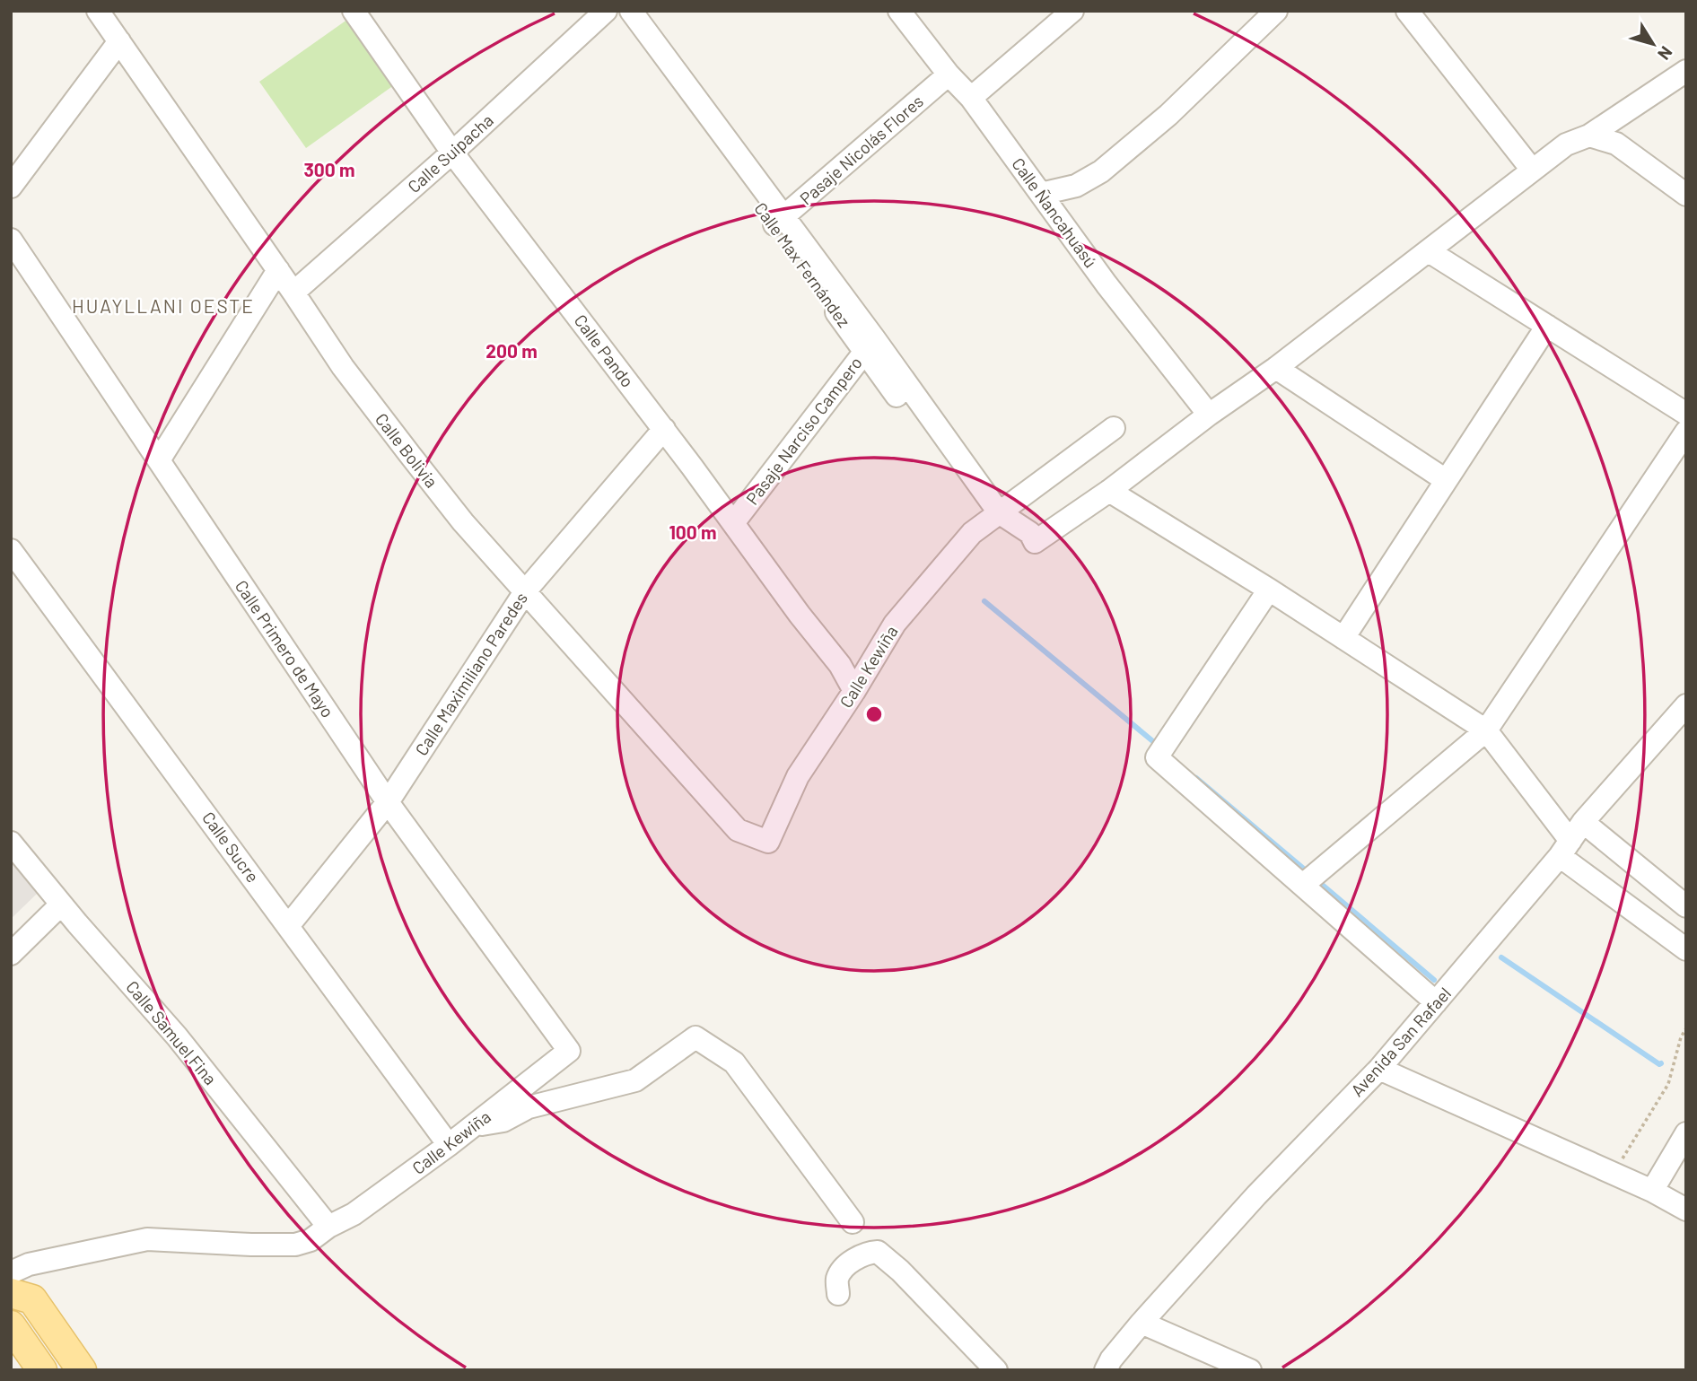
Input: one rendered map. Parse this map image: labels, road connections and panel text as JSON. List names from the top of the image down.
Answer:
{
  "streets": {
    "street": [
      "Pasaje Nicolás Flores",
      "Calle Suipacha",
      "Calle Ñancahuasú",
      "Calle Max Fernández",
      "Calle Pando",
      "Pasaje Narciso Campero",
      "Calle Bolivia",
      "Calle Primero de Mayo",
      "Calle Kewiña",
      "Calle Maximiliano Paredes",
      "Calle Sucre",
      "Calle Samuel Fina",
      "Avenida San Rafael"
    ]
  },
  "crossings": [
    ["Pasaje Nicolás Flores", "Calle Ñancahuasú"],
    ["Pasaje Nicolás Flores", "Calle Max Fernández"],
    ["Calle Suipacha", "Calle Pando"],
    ["Calle Suipacha", "Calle Bolivia"],
    ["Calle Max Fernández", "Pasaje Narciso Campero"],
    ["Calle Max Fernández", "Calle Kewiña"],
    ["Calle Pando", "Pasaje Narciso Campero"],
    ["Calle Pando", "Calle Kewiña"],
    ["Calle Pando", "Calle Maximiliano Paredes"],
    ["Calle Bolivia", "Calle Kewiña"],
    ["Calle Bolivia", "Calle Maximiliano Paredes"],
    ["Calle Primero de Mayo", "Calle Kewiña"],
    ["Calle Primero de Mayo", "Calle Maximiliano Paredes"],
    ["Calle Kewiña", "Calle Sucre"],
    ["Calle Kewiña", "Calle Samuel Fina"],
    ["Calle Maximiliano Paredes", "Calle Sucre"]
  ],
  "districts": ["HUAYLLANI OESTE"],
  "north": "bottom right",
  "rings": ["300 m", "200 m", "100 m"]
}
